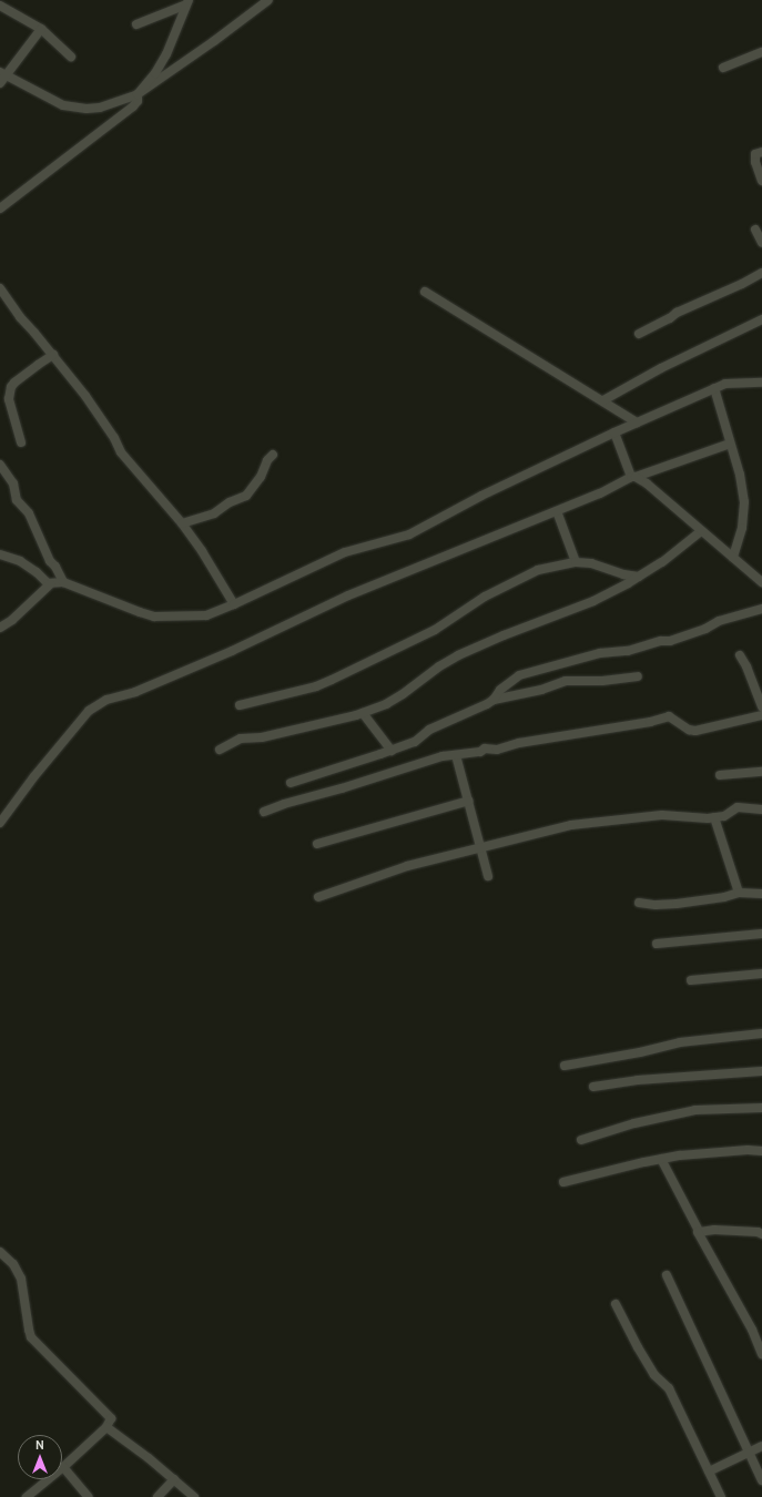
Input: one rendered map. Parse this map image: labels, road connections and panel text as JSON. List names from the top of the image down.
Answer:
{
  "north": "top"
}
